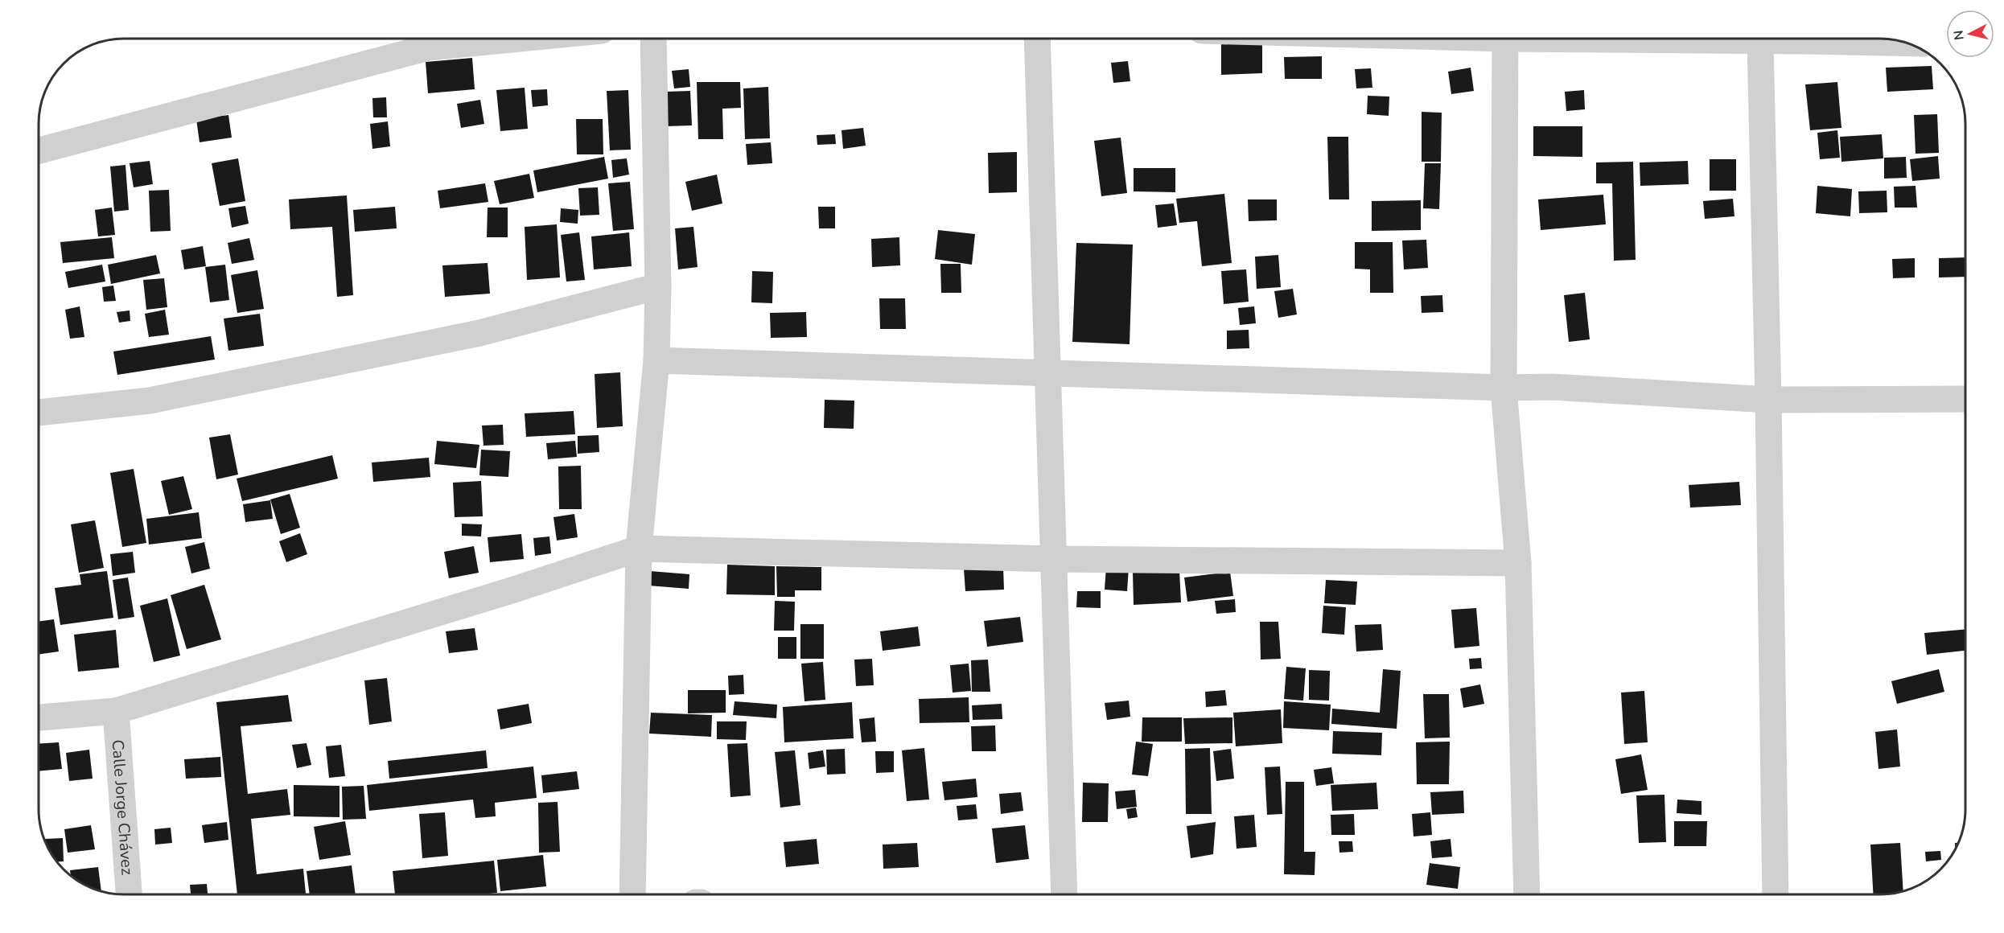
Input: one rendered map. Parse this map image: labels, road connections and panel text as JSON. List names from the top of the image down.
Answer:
{
  "streets": {
    "street": ["Calle Jorge Chávez"]
  },
  "north": "left"
}
